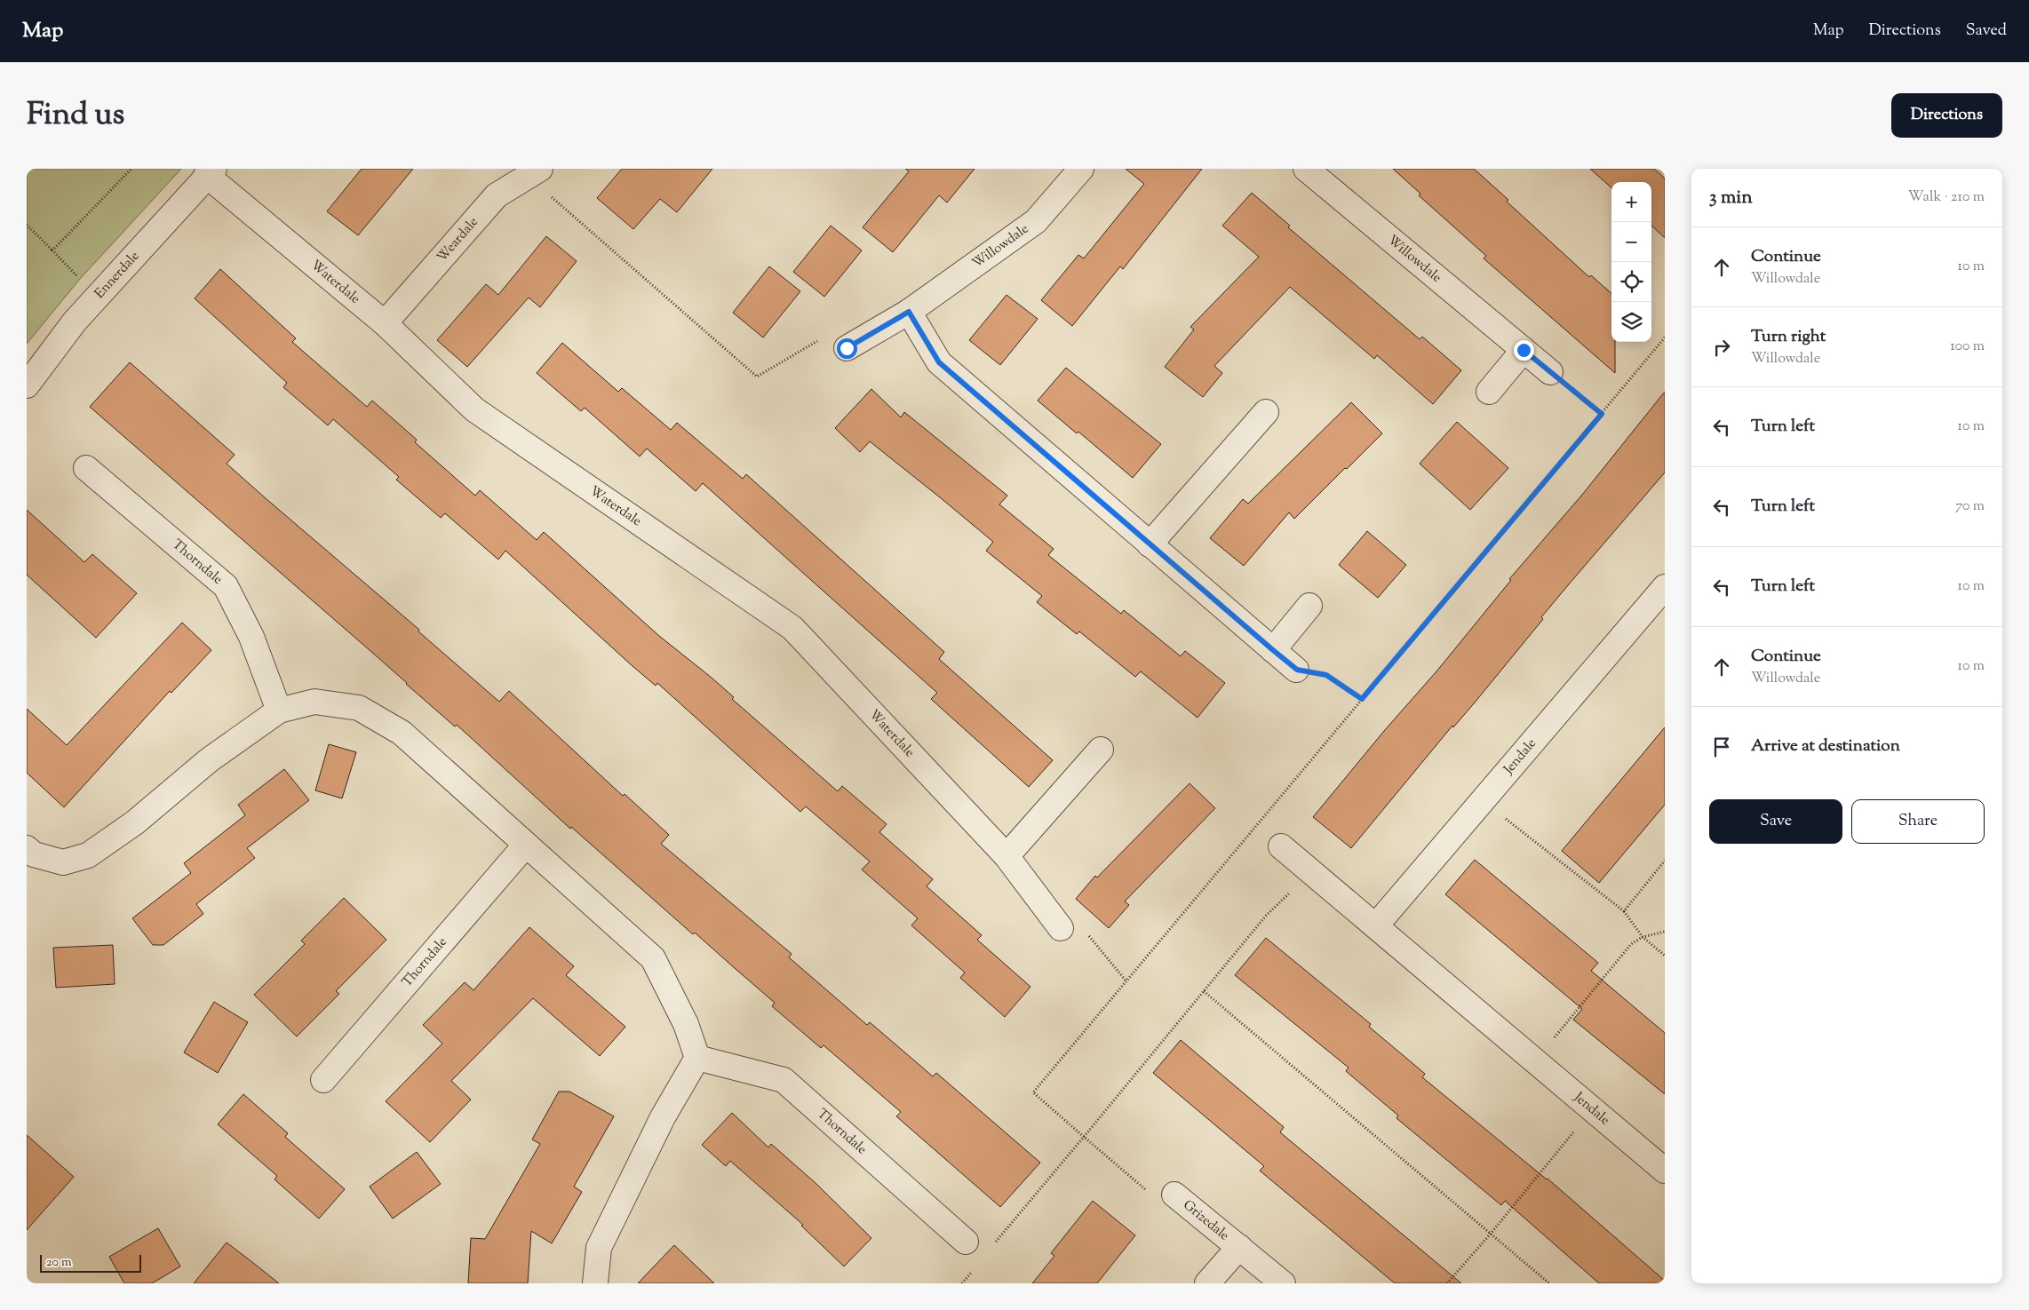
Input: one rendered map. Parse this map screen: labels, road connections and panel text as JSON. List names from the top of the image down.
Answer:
{
  "streets": {
    "street": [
      "Weardale",
      "Willowdale",
      "Ennerdale",
      "Waterdale",
      "Thorndale",
      "Jendale",
      "Grizedale"
    ]
  },
  "crossings": [
    ["Weardale", "Waterdale"],
    ["Ennerdale", "Waterdale"]
  ],
  "scale_bar": "20 m",
  "page": {
    "header": "Map",
    "nav": ["Map", "Directions", "Saved"],
    "title": "Find us",
    "buttons": [
      "Directions",
      ["Save", "Share"]
    ],
    "heading": ["3 min", "Walk · 210 m"],
    "map_buttons": ["+", "−"],
    "list": [
      ["Continue", "Willowdale", "10 m"],
      ["Turn right", "Willowdale", "100 m"],
      ["Turn left", "10 m"],
      ["Turn left", "70 m"],
      ["Turn left", "10 m"],
      ["Continue", "Willowdale", "10 m"],
      "Arrive at destination"
    ],
    "scale": "20 m"
  }
}
